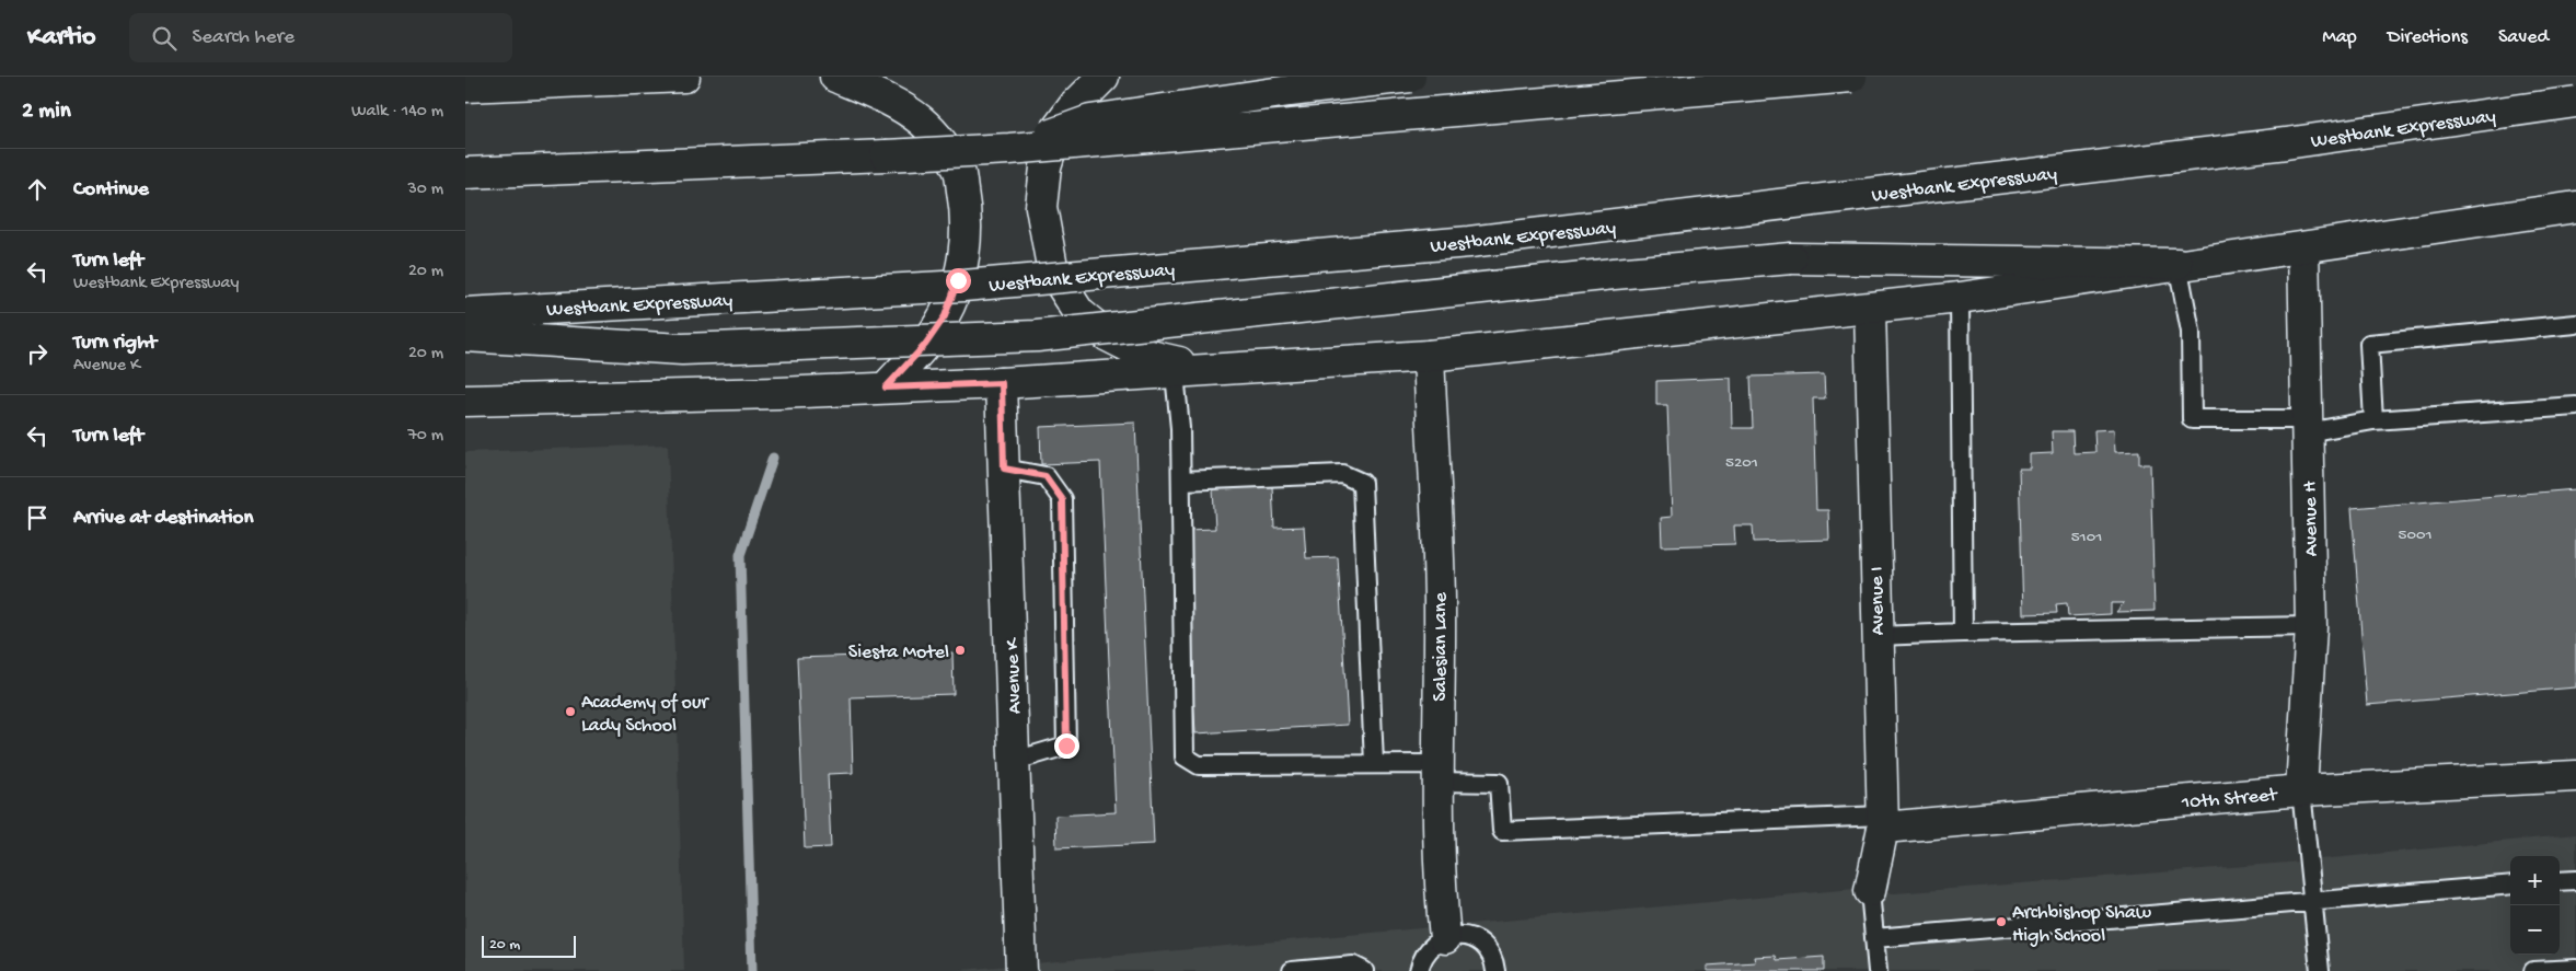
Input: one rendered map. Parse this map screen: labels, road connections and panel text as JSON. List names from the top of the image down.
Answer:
{
  "streets": {
    "main road": [
      "Westbank Expressway",
      "Avenue H",
      "Avenue I",
      "Salesian Lane",
      "Avenue K",
      "10th Street"
    ]
  },
  "crossings": [
    ["Avenue H", "10th Street"],
    ["Avenue I", "10th Street"]
  ],
  "places": ["Siesta Motel", "Academy of our Lady School", "Archbishop Shaw High School"],
  "house_numbers": ["5201", "5001", "5101"],
  "scale_bar": "20 m",
  "page": {
    "header": "Kartio",
    "search": "Search here",
    "nav": ["Map", "Directions", "Saved"],
    "heading": ["2 min", "Walk · 140 m"],
    "list": [
      ["Continue", "30 m"],
      ["Turn left", "Westbank Expressway", "20 m"],
      ["Turn right", "Avenue K", "20 m"],
      ["Turn left", "70 m"],
      "Arrive at destination"
    ],
    "map_buttons": ["+", "−"],
    "scale": "20 m"
  }
}
